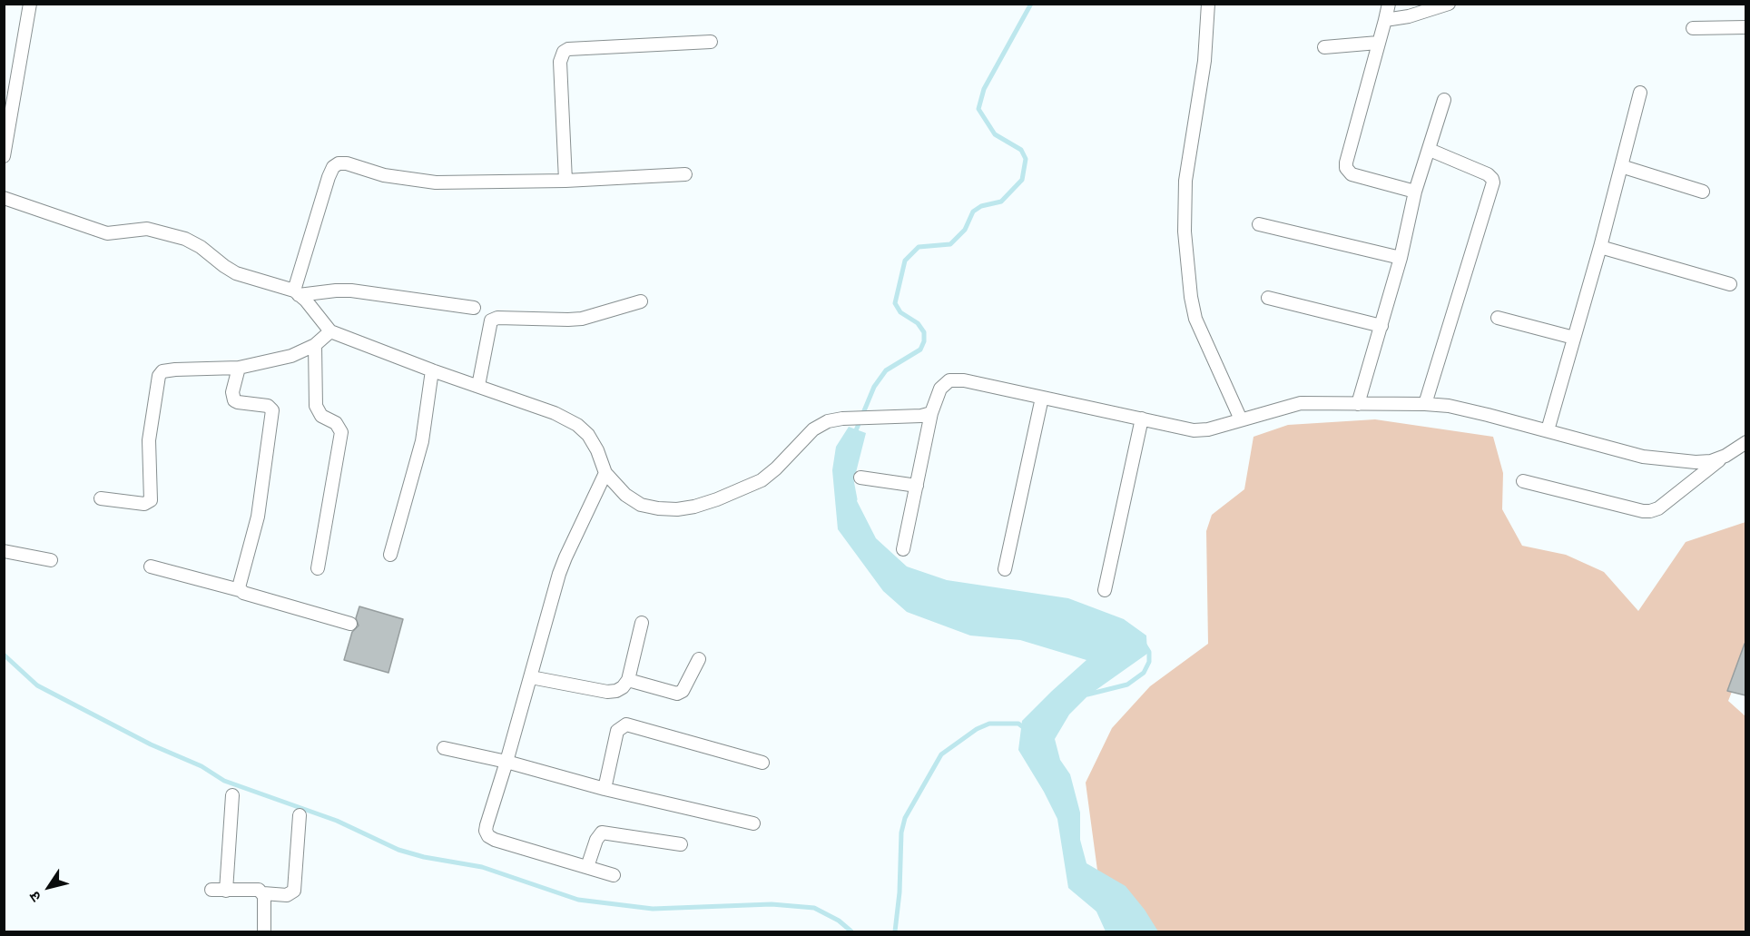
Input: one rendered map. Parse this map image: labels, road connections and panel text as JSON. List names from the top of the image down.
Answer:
{
  "north": "bottom left"
}
